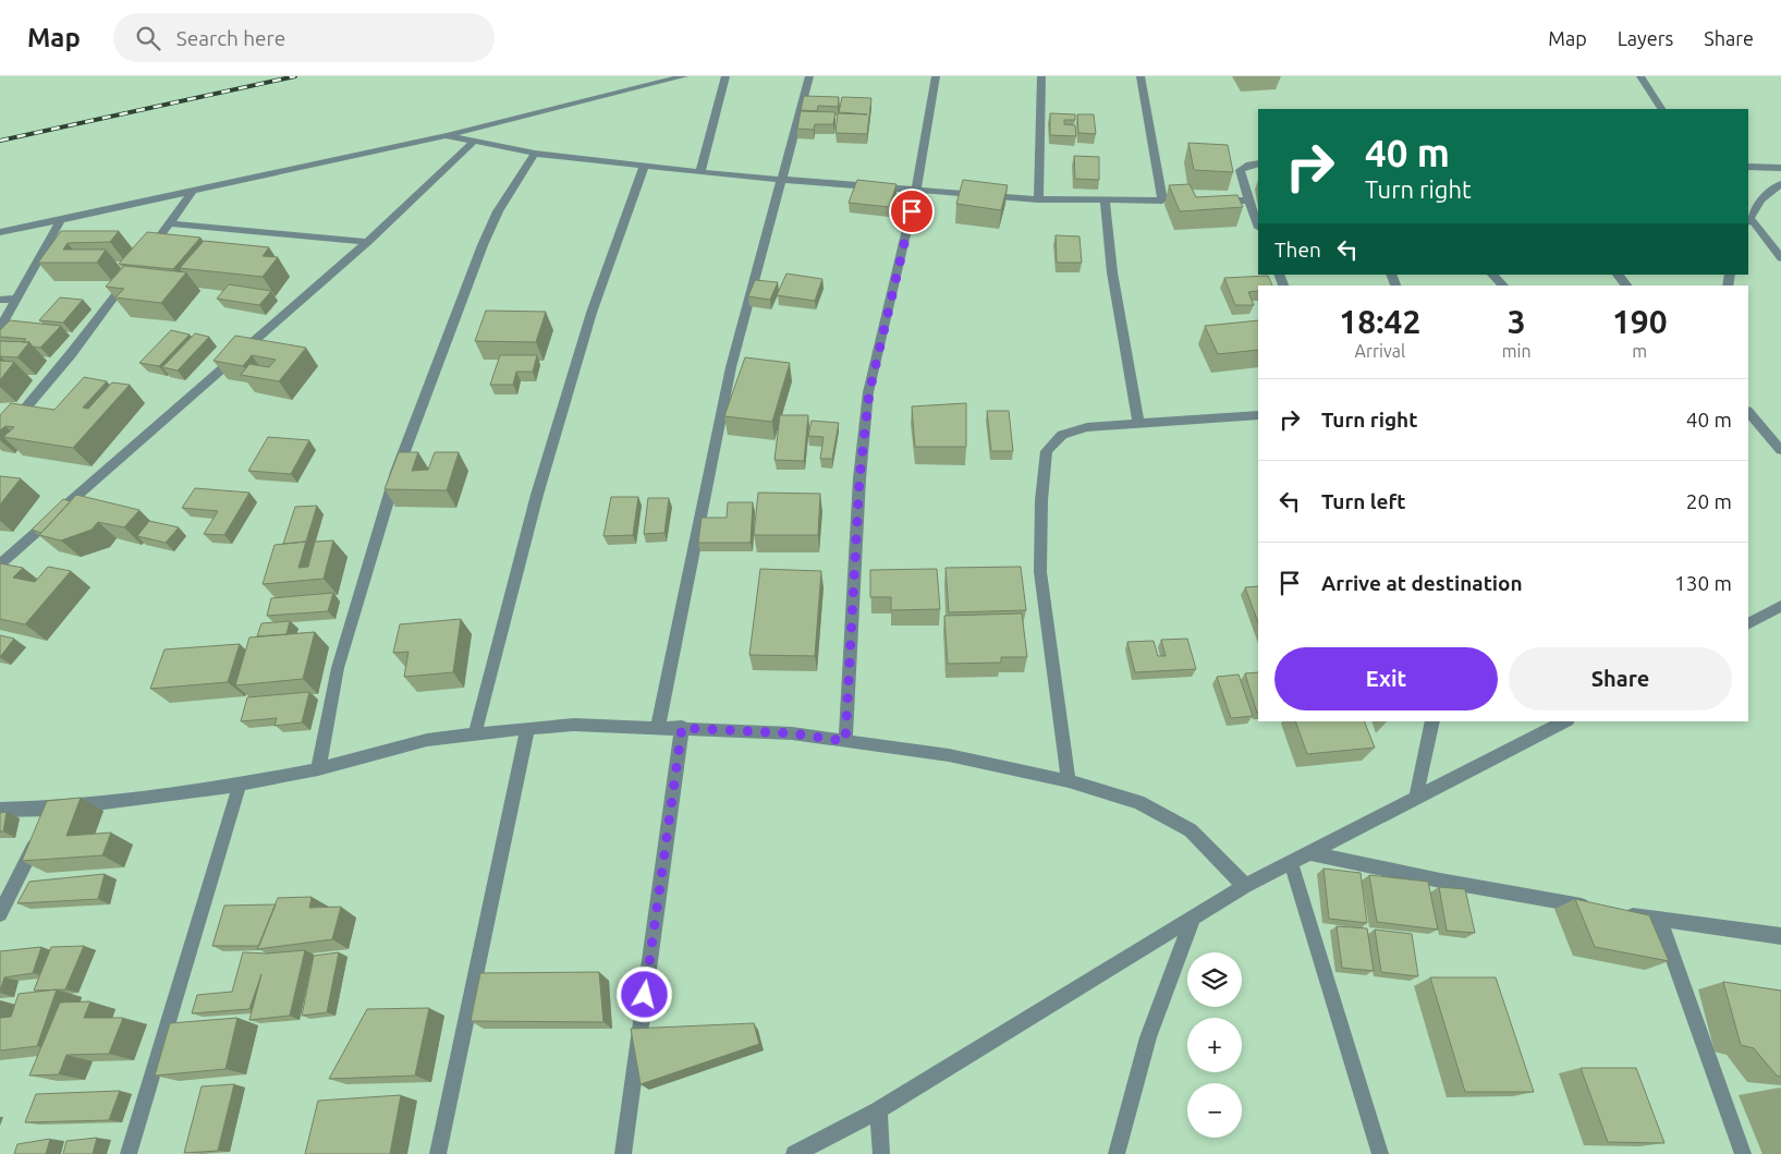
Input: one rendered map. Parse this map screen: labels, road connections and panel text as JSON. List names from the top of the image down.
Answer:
{
  "page": {
    "header": "Map",
    "search": "Search here",
    "nav": ["Map", "Layers", "Share"],
    "turn": ["40 m", "Turn right"],
    "then": "Then",
    "eta": [
      "18:42",
      "Arrival",
      "3",
      "min",
      "190",
      "m"
    ],
    "list": [
      {
        "name": "Turn right",
        "value": "40 m"
      },
      {
        "name": "Turn left",
        "value": "20 m"
      },
      {
        "name": "Arrive at destination",
        "value": "130 m"
      }
    ],
    "buttons": ["Exit", "Share"],
    "map_buttons": ["+", "−"]
  }
}
